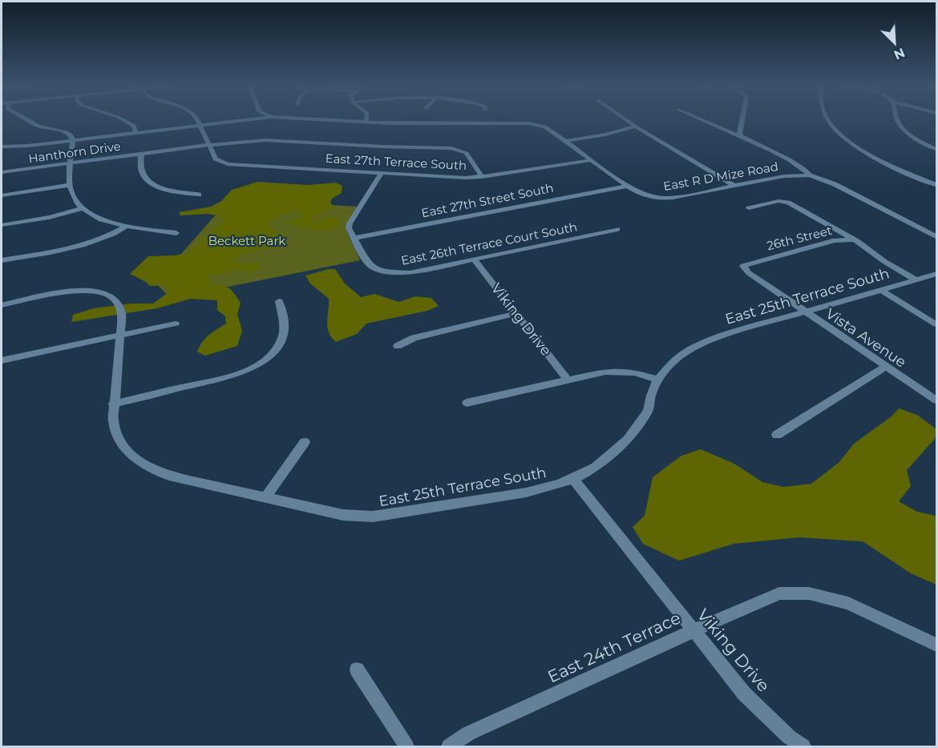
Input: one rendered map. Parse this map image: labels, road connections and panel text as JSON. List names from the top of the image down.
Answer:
{
  "streets": {
    "street": [
      "Hanthorn Drive",
      "East 27th Terrace South",
      "East R D Mize Road",
      "East 27th Street South",
      "26th Street",
      "East 26th Terrace Court South",
      "East 25th Terrace South",
      "Viking Drive",
      "Vista Avenue",
      "East 24th Terrace"
    ]
  },
  "crossings": [
    ["Hanthorn Drive", "East 27th Terrace South"],
    ["East 27th Terrace South", "East R D Mize Road"],
    ["East R D Mize Road", "East 27th Street South"],
    ["East 27th Street South", "East 26th Terrace Court South"],
    ["26th Street", "Vista Avenue"],
    ["East 26th Terrace Court South", "Viking Drive"],
    ["East 25th Terrace South", "Viking Drive"],
    ["East 25th Terrace South", "Vista Avenue"],
    ["Viking Drive", "East 24th Terrace"]
  ],
  "parks": ["Beckett Park"],
  "north": "bottom right"
}
